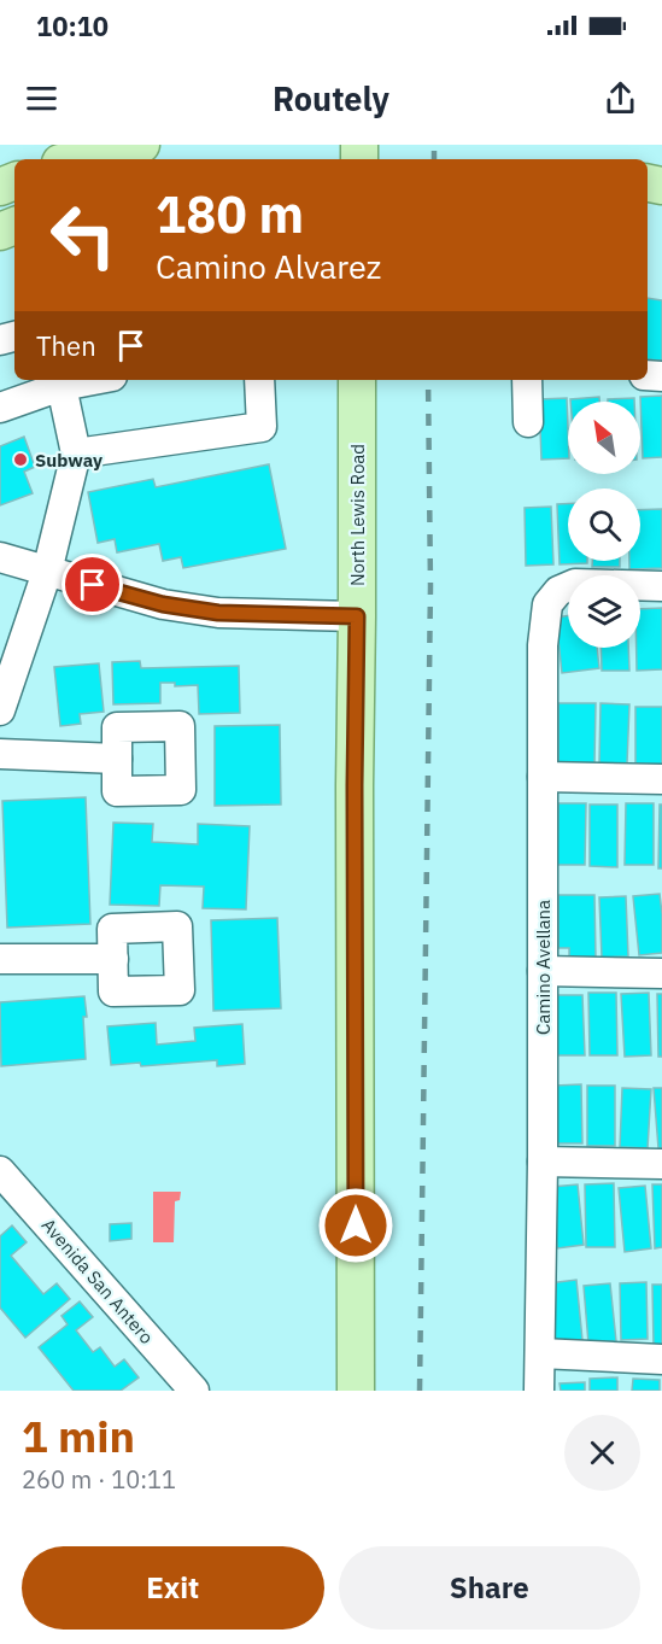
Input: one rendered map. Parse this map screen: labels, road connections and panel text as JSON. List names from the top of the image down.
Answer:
{
  "streets": {
    "main road": ["North Lewis Road"],
    "street": ["Camino Avellana", "Avenida San Antero"]
  },
  "places": ["Subway"],
  "north": "top left",
  "page": {
    "status": "10:10",
    "header": "Routely",
    "turn": ["180 m", "Camino Alvarez"],
    "then": "Then",
    "heading": ["1 min", "260 m · 10:11"],
    "buttons": ["Exit", "Share"]
  }
}
